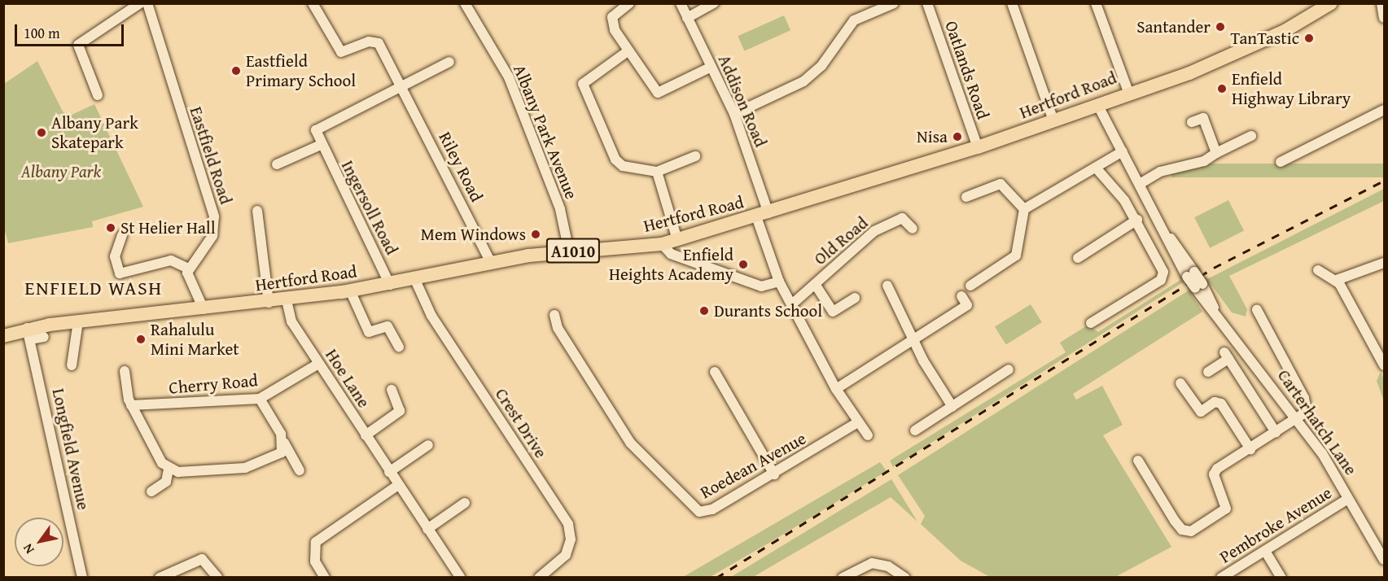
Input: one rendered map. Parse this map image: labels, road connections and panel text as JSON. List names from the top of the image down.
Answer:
{
  "streets": {
    "main road": ["Hertford Road", "A1010"],
    "street": [
      "Oatlands Road",
      "Addison Road",
      "Albany Park Avenue",
      "Eastfield Road",
      "Riley Road",
      "Ingersoll Road",
      "Old Road",
      "Hoe Lane",
      "Cherry Road",
      "Carterhatch Lane",
      "Crest Drive",
      "Longfield Avenue",
      "Roedean Avenue",
      "Pembroke Avenue"
    ]
  },
  "crossings": [
    ["Oatlands Road", "Hertford Road"],
    ["Hertford Road", "Addison Road"],
    ["Hertford Road", "Albany Park Avenue"],
    ["Hertford Road", "Riley Road"],
    ["Hertford Road", "Ingersoll Road"],
    ["Hertford Road", "Hoe Lane"],
    ["Hertford Road", "Carterhatch Lane"],
    ["Hertford Road", "Crest Drive"],
    ["Hertford Road", "Longfield Avenue"],
    ["Addison Road", "Old Road"],
    ["Addison Road", "Roedean Avenue"],
    ["Riley Road", "Ingersoll Road"],
    ["Hoe Lane", "Cherry Road"],
    ["Carterhatch Lane", "Pembroke Avenue"]
  ],
  "districts": ["ENFIELD WASH"],
  "parks": ["Albany Park"],
  "places": [
    "Santander",
    "TanTastic",
    "Eastfield Primary School",
    "Enfield Highway Library",
    "Albany Park Skatepark",
    "Nisa",
    "St Helier Hall",
    "Mem Windows",
    "Enfield Heights Academy",
    "Durants School",
    "Rahalulu Mini Market"
  ],
  "scale_bar": "100 m",
  "north": "bottom left"
}
